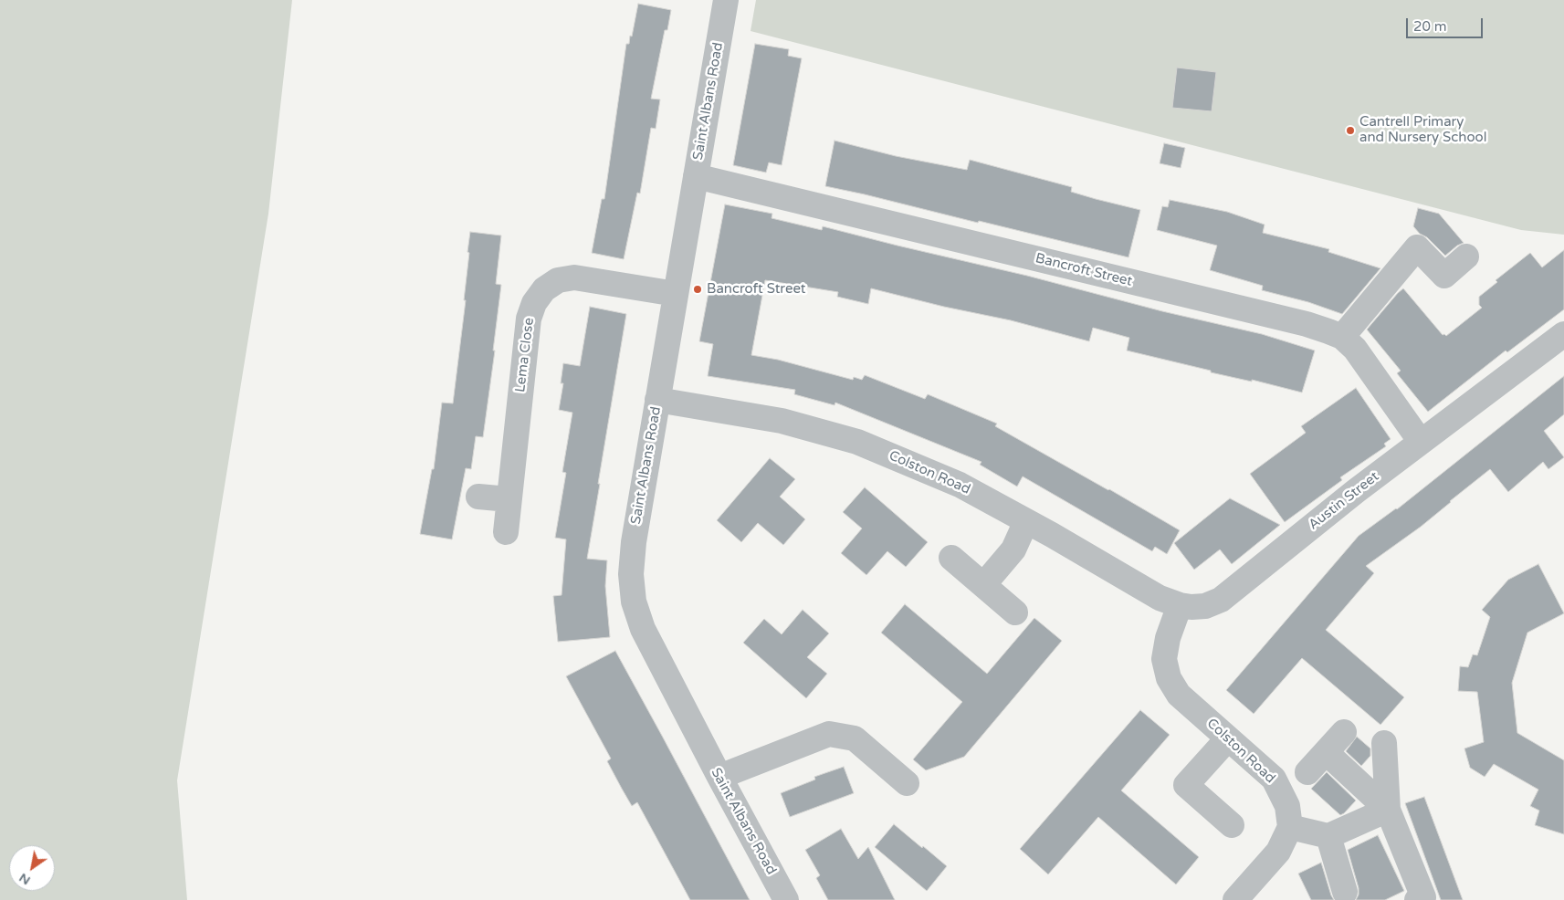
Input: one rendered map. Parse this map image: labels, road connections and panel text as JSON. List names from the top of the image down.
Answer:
{
  "streets": {
    "street": [
      "Saint Albans Road",
      "Bancroft Street",
      "Lema Close",
      "Colston Road",
      "Austin Street"
    ]
  },
  "crossings": [
    ["Saint Albans Road", "Bancroft Street"],
    ["Saint Albans Road", "Lema Close"],
    ["Saint Albans Road", "Colston Road"],
    ["Bancroft Street", "Austin Street"],
    ["Colston Road", "Austin Street"]
  ],
  "places": ["Cantrell Primary and Nursery School", "Bancroft Street"],
  "scale_bar": "20 m",
  "north": "bottom left"
}
